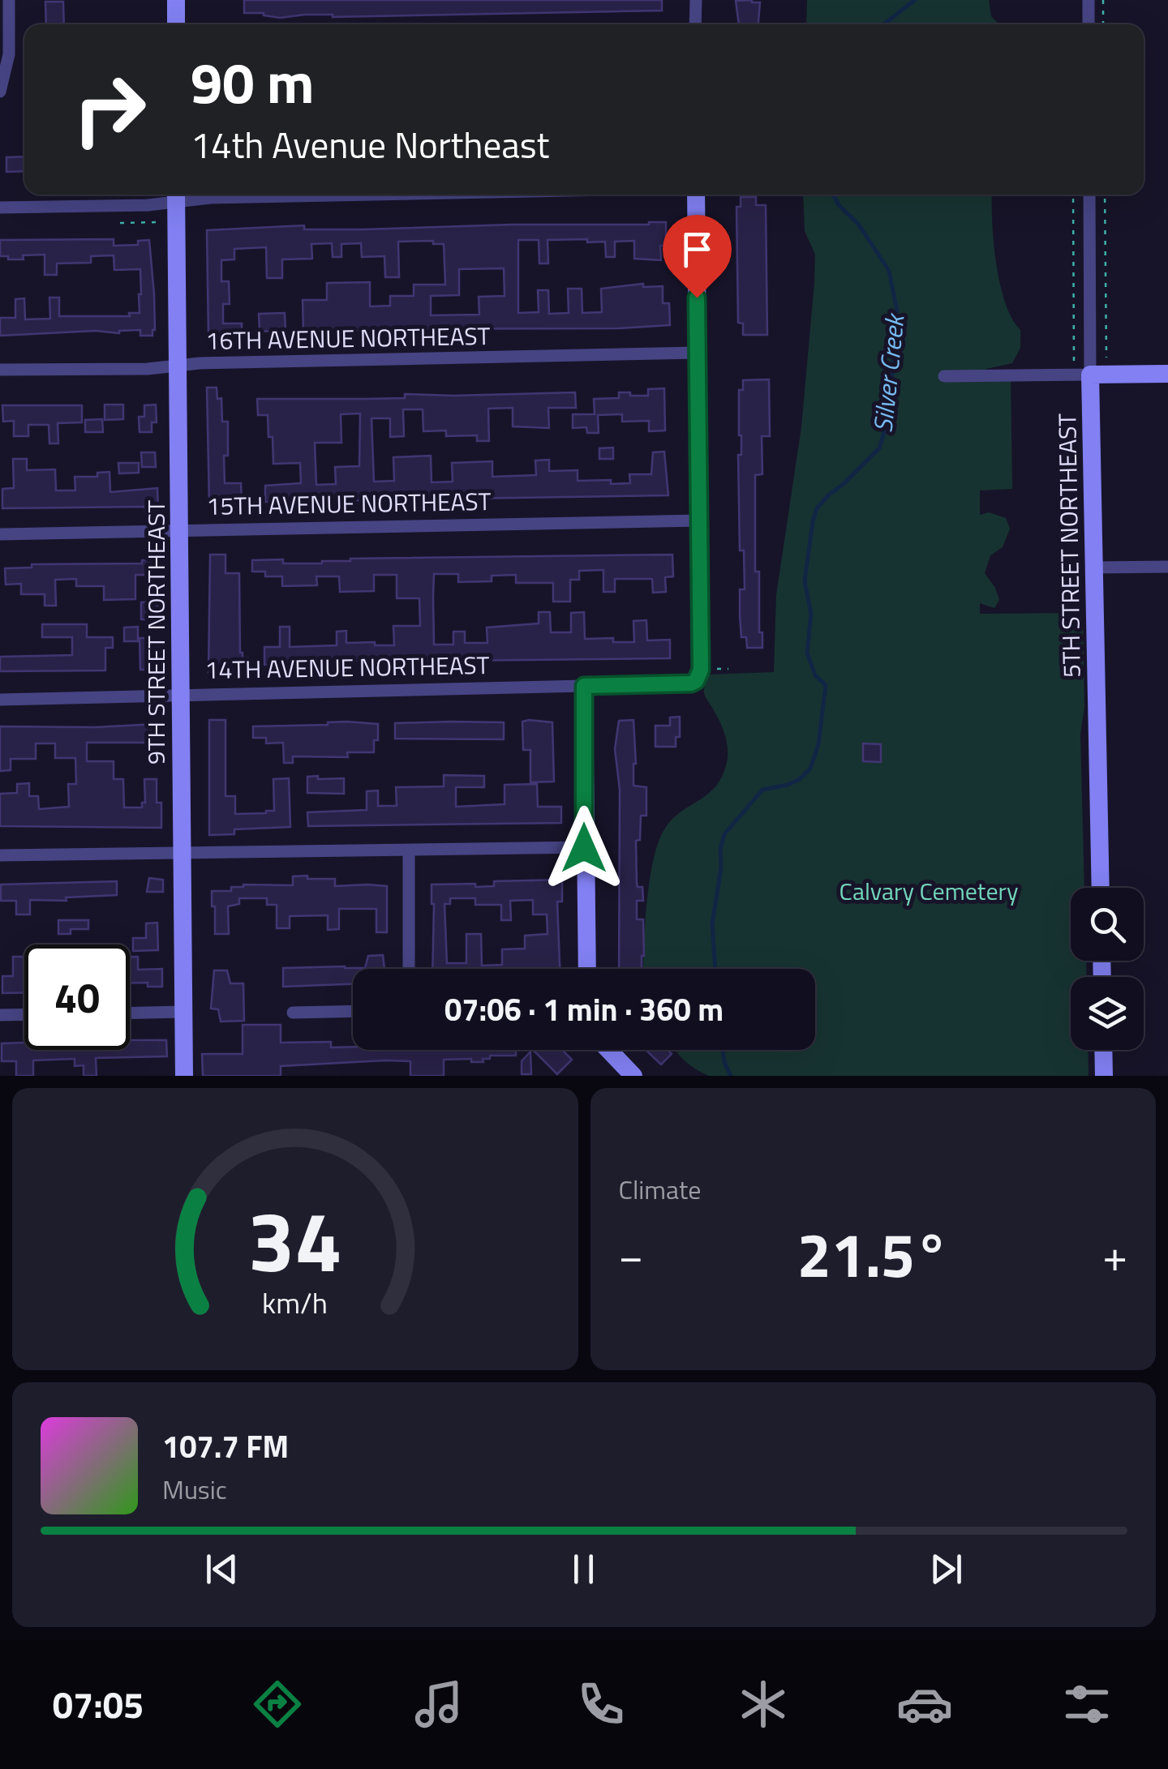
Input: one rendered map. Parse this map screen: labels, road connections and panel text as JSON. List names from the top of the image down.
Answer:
{
  "streets": {
    "street": [
      "16TH AVENUE NORTHEAST",
      "15TH AVENUE NORTHEAST",
      "5TH STREET NORTHEAST",
      "9TH STREET NORTHEAST",
      "14TH AVENUE NORTHEAST"
    ]
  },
  "crossings": [
    ["16TH AVENUE NORTHEAST", "9TH STREET NORTHEAST"],
    ["15TH AVENUE NORTHEAST", "9TH STREET NORTHEAST"],
    ["15TH AVENUE NORTHEAST", "14TH AVENUE NORTHEAST"],
    ["9TH STREET NORTHEAST", "14TH AVENUE NORTHEAST"]
  ],
  "water": ["Silver Creek"],
  "parks": ["Calvary Cemetery"],
  "page": {
    "turn": ["90 m", "14th Avenue Northeast"],
    "limit": "40",
    "trip": "07:06 · 1 min · 360 m",
    "tile": "Climate",
    "heat": ["−", "21.5°", "+"],
    "song": ["107.7 FM", "Music"],
    "tabs": "07:05",
    "gauge": ["34", "km/h"]
  }
}
